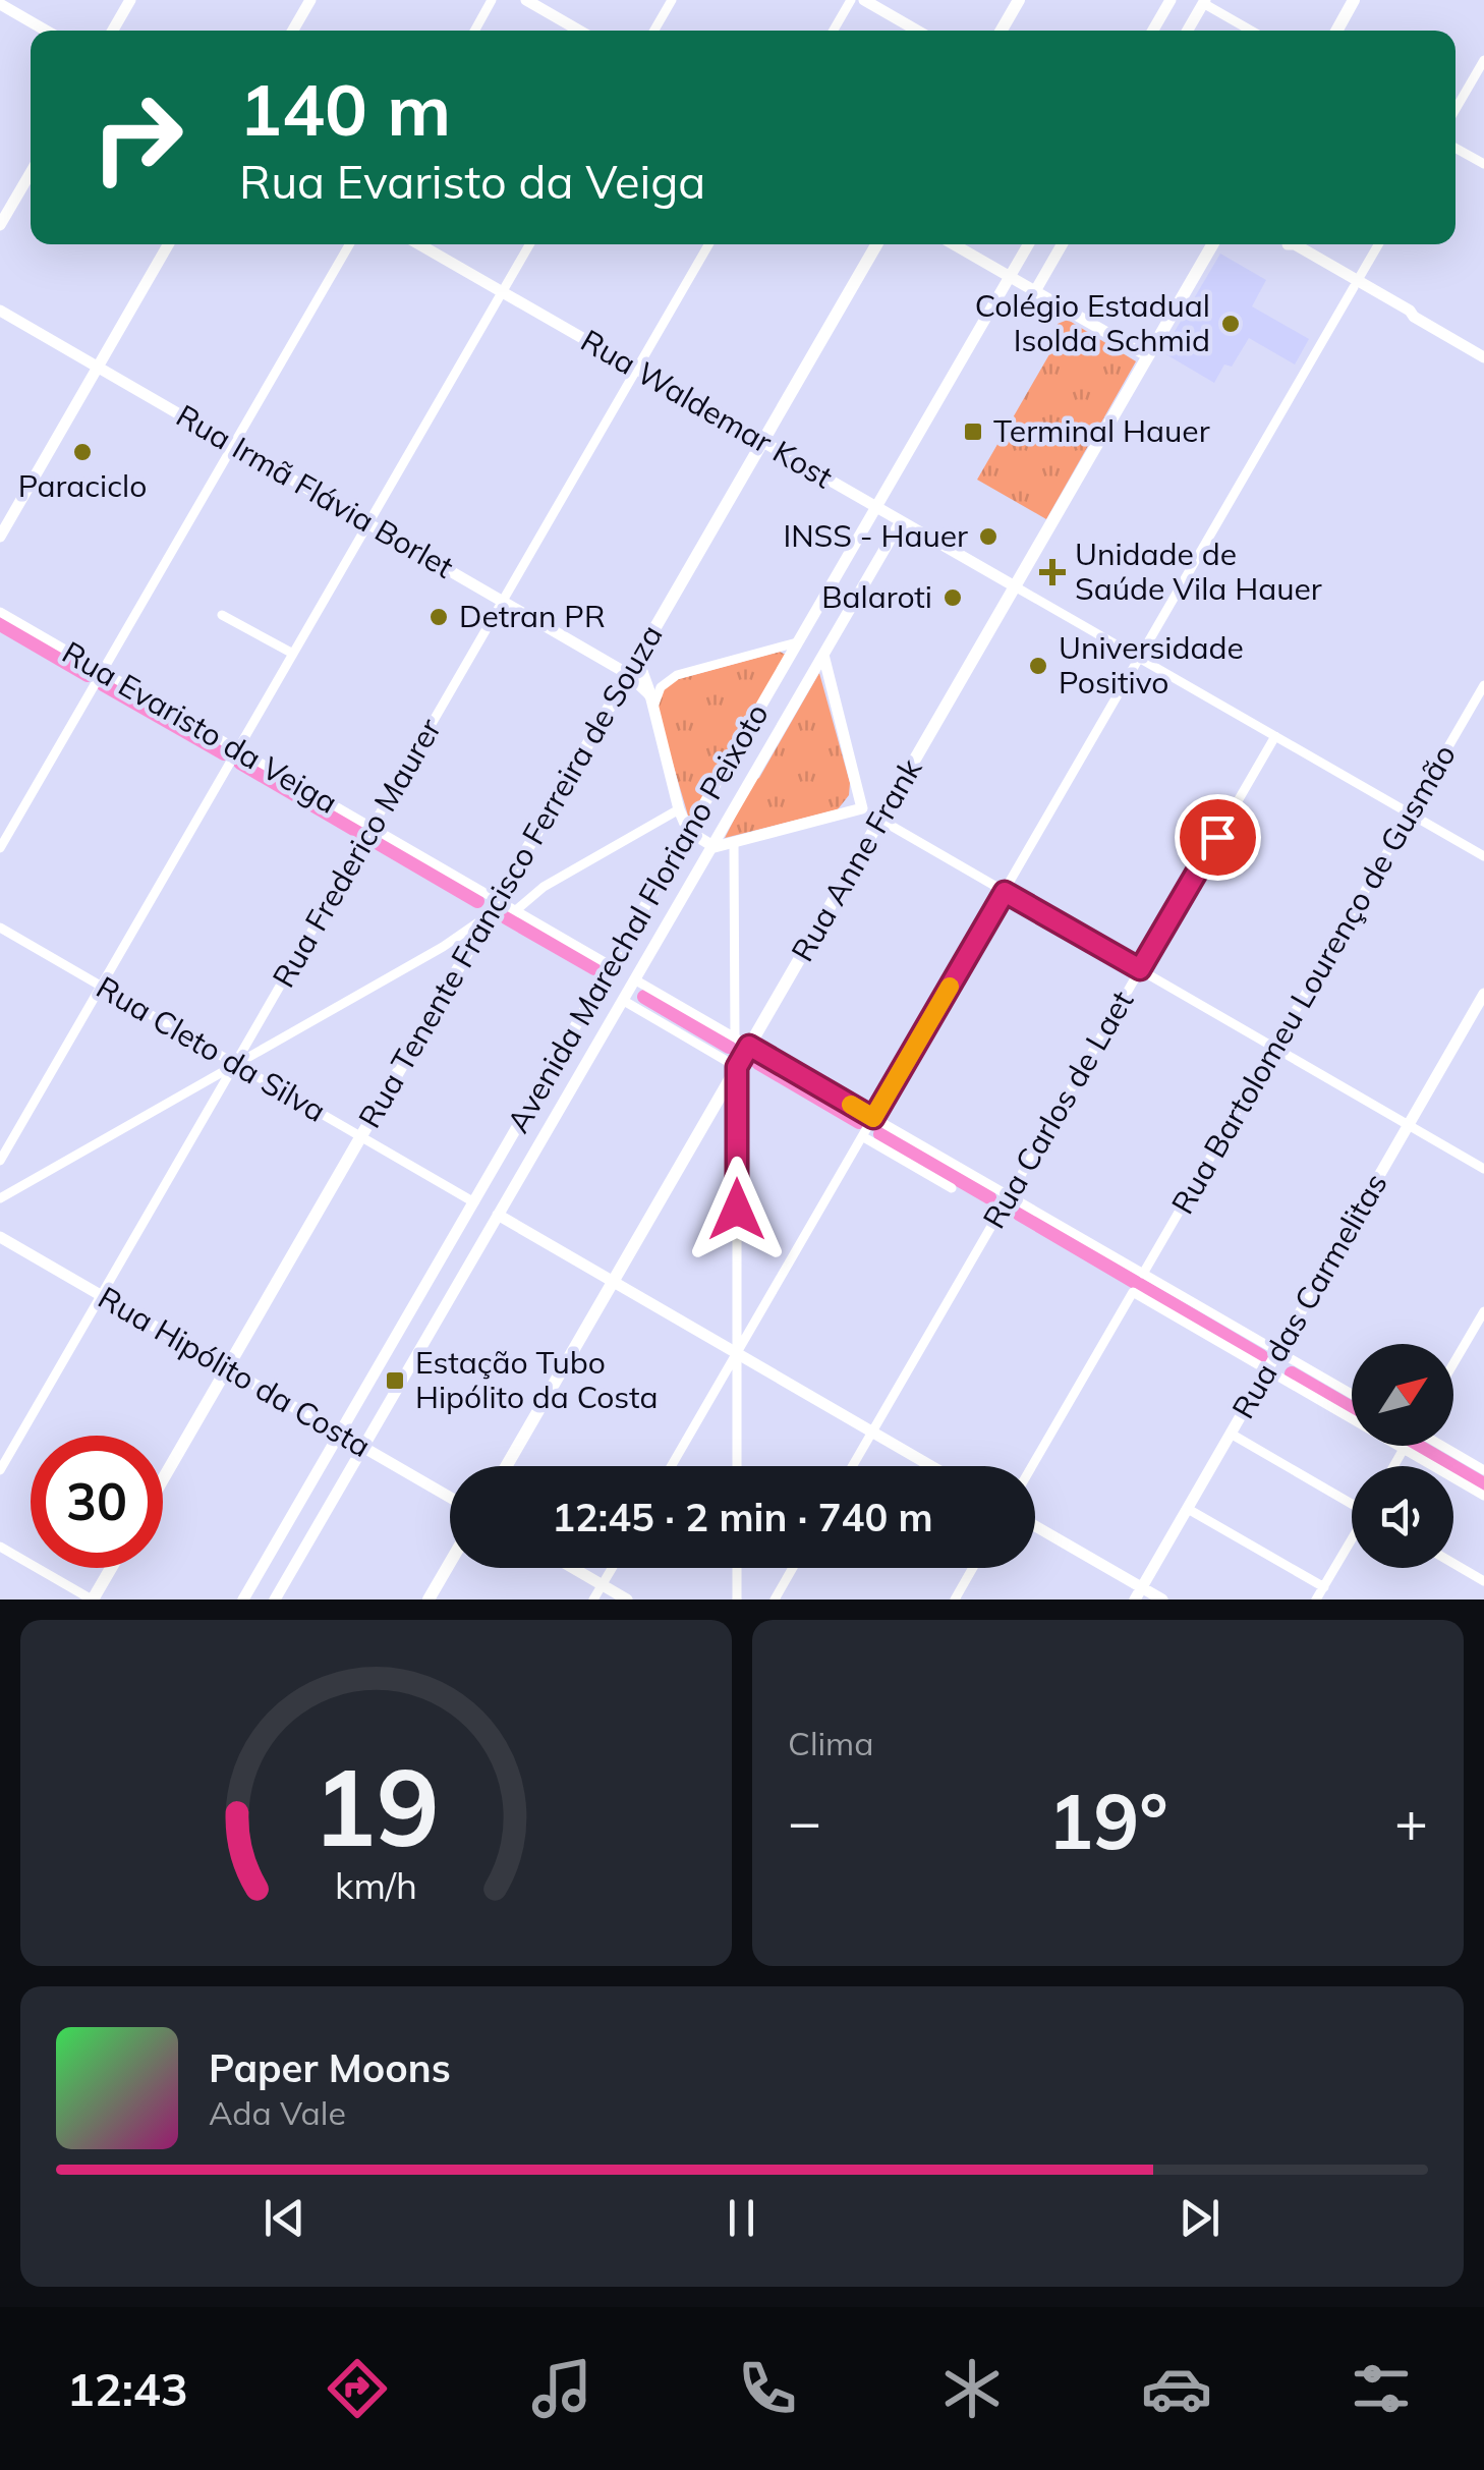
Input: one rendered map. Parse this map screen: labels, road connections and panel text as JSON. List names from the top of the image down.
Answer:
{
  "streets": {
    "main road": ["Rua Anne Frank", "Rua Tenente Francisco Ferreira de Souza"],
    "street": [
      "Rua Waldemar Kost",
      "Rua Irmã Flávia Borlet",
      "Rua Evaristo da Veiga",
      "Rua Frederico Maurer",
      "Avenida Marechal Floriano Peixoto",
      "Rua Bartolomeu Lourenço de Gusmão",
      "Rua Cleto da Silva",
      "Rua Carlos de Laet",
      "Rua das Carmelitas",
      "Rua Hipólito da Costa"
    ]
  },
  "crossings": [
    ["Rua Waldemar Kost", "Rua Frederico Maurer"],
    ["Rua Waldemar Kost", "Rua Anne Frank"],
    ["Rua Waldemar Kost", "Rua Tenente Francisco Ferreira de Souza"],
    ["Rua Waldemar Kost", "Avenida Marechal Floriano Peixoto"],
    ["Rua Waldemar Kost", "Rua Bartolomeu Lourenço de Gusmão"],
    ["Rua Waldemar Kost", "Rua Carlos de Laet"],
    ["Rua Irmã Flávia Borlet", "Rua Frederico Maurer"],
    ["Rua Irmã Flávia Borlet", "Rua Tenente Francisco Ferreira de Souza"],
    ["Rua Evaristo da Veiga", "Rua Frederico Maurer"],
    ["Rua Evaristo da Veiga", "Rua Tenente Francisco Ferreira de Souza"],
    ["Rua Evaristo da Veiga", "Avenida Marechal Floriano Peixoto"],
    ["Rua Frederico Maurer", "Rua Cleto da Silva"],
    ["Rua Frederico Maurer", "Rua Hipólito da Costa"],
    ["Rua Tenente Francisco Ferreira de Souza", "Rua Cleto da Silva"],
    ["Rua Tenente Francisco Ferreira de Souza", "Rua Hipólito da Costa"],
    ["Avenida Marechal Floriano Peixoto", "Rua Cleto da Silva"],
    ["Avenida Marechal Floriano Peixoto", "Rua Hipólito da Costa"]
  ],
  "places": {
    "other": [
      "Colégio Estadual Isolda Schmid",
      "Paraciclo",
      "INSS - Hauer",
      "Balaroti",
      "Detran PR",
      "Universidade Positivo"
    ],
    "transit": ["Terminal Hauer", "Estação Tubo Hipólito da Costa"],
    "health": ["Unidade de Saúde Vila Hauer"]
  },
  "north": "top right",
  "page": {
    "turn": ["140 m", "Rua Evaristo da Veiga"],
    "limit": "30",
    "trip": "12:45 · 2 min · 740 m",
    "tile": "Clima",
    "heat": ["−", "19°", "+"],
    "song": ["Paper Moons", "Ada Vale"],
    "tabs": "12:43",
    "gauge": ["19", "km/h"]
  }
}
